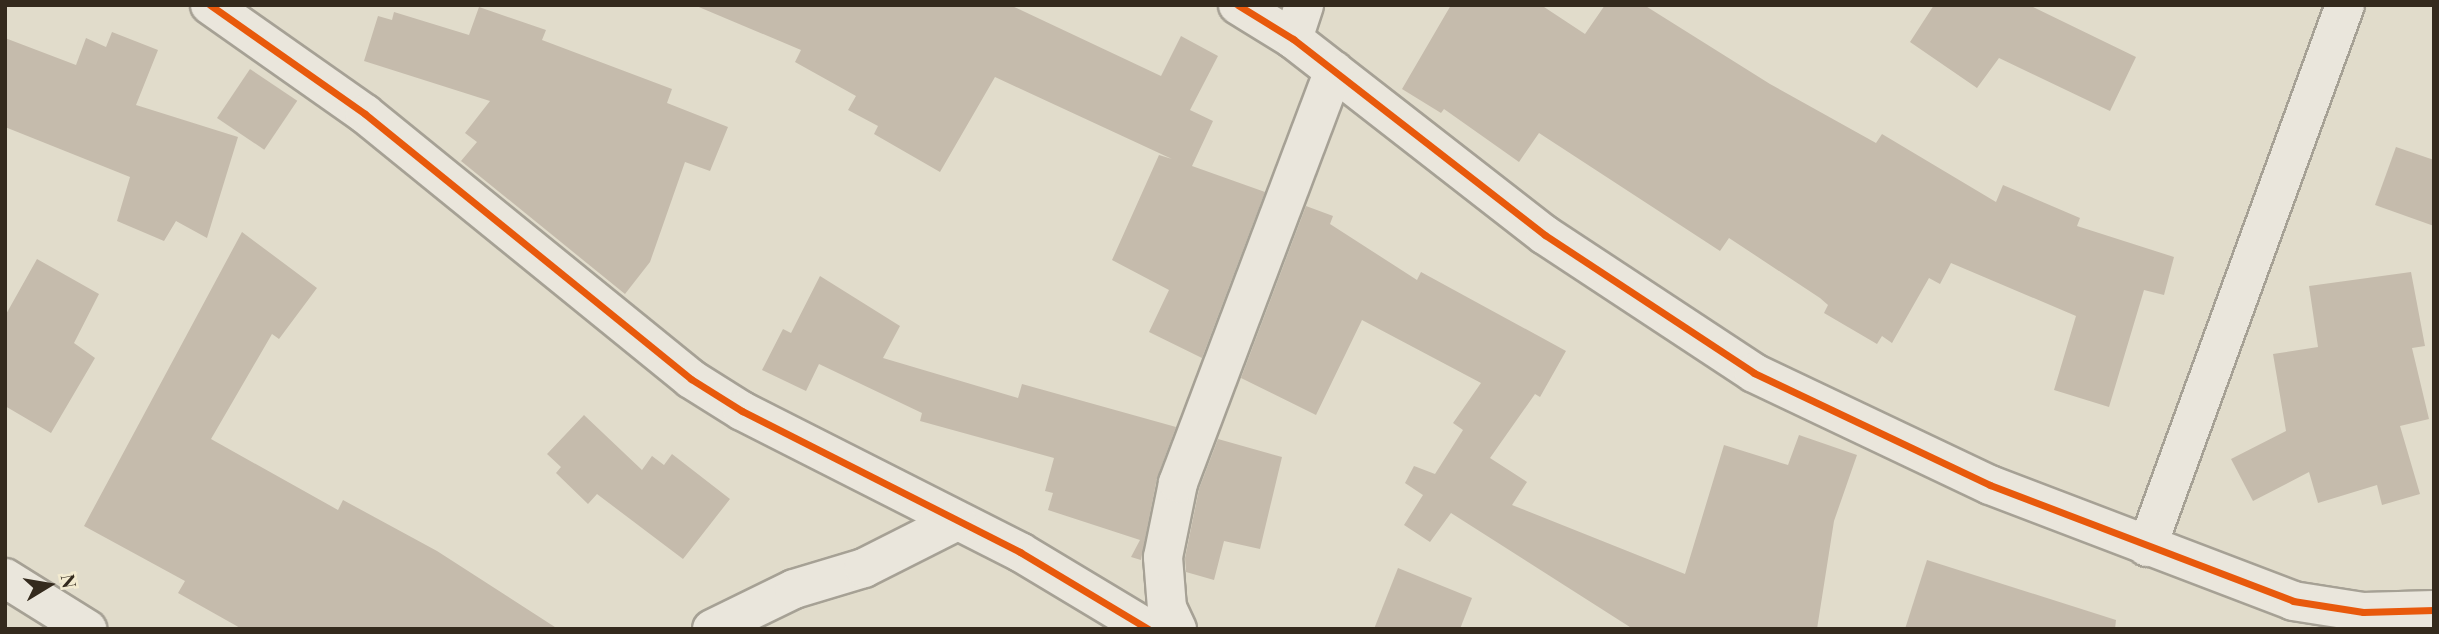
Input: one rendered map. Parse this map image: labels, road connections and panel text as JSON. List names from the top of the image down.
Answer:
{
  "north": "right"
}
